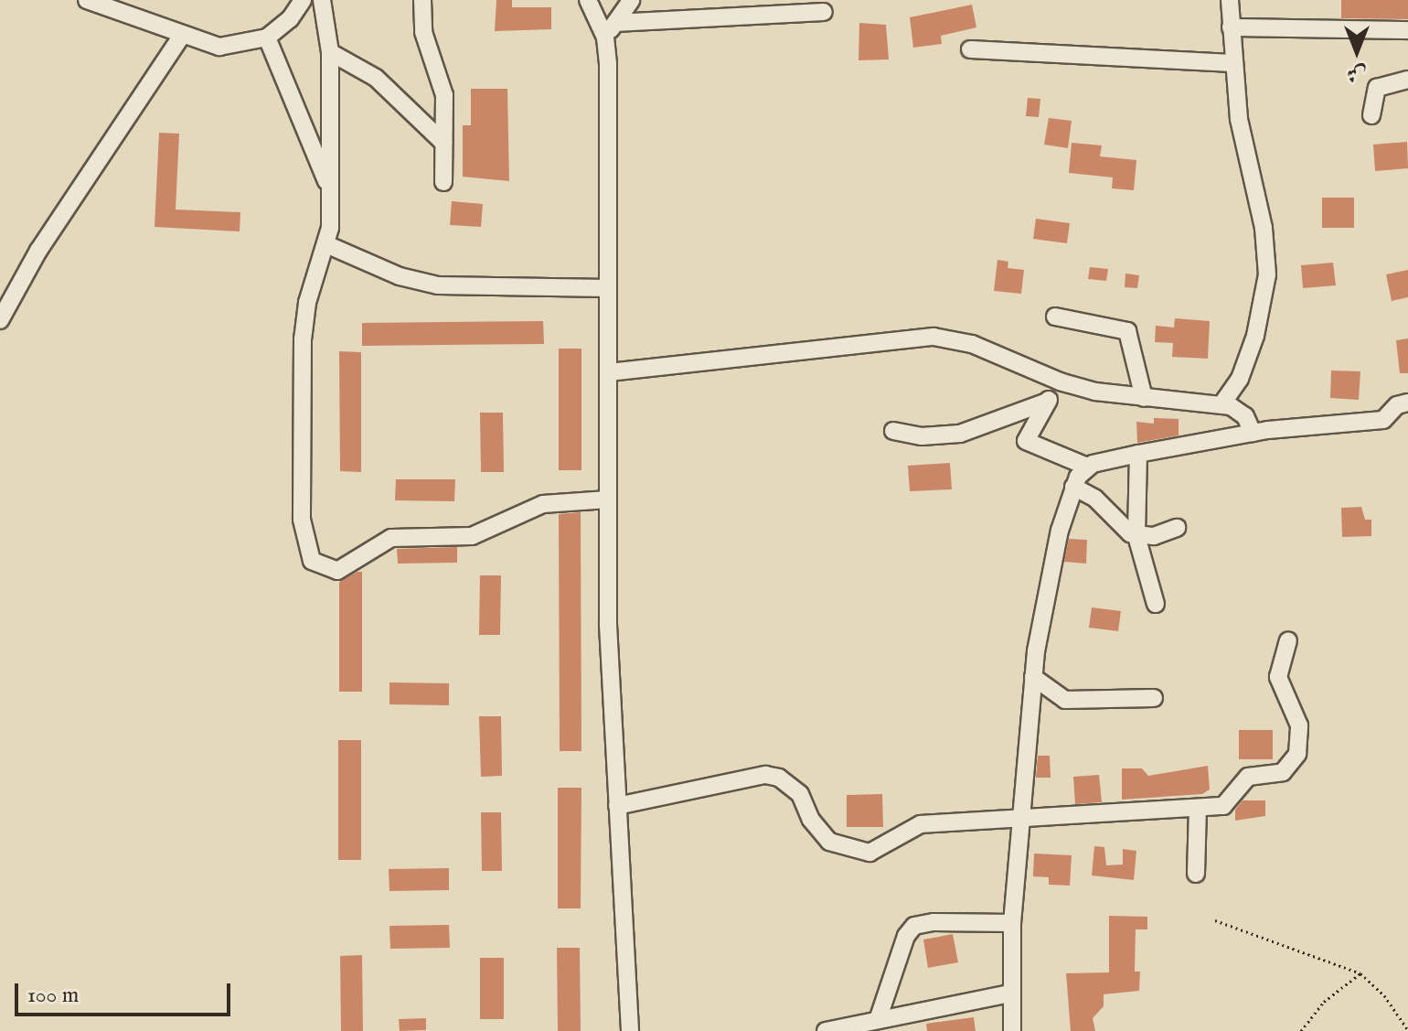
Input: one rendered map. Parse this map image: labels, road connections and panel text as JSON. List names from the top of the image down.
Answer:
{
  "scale_bar": "100 m",
  "north": "bottom"
}
